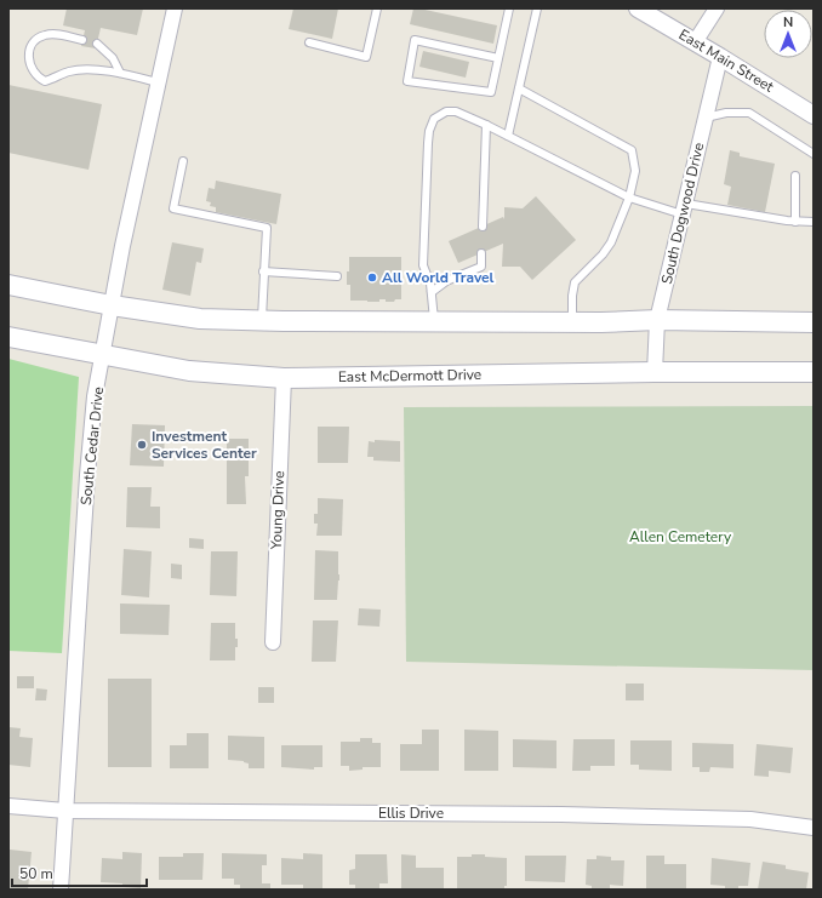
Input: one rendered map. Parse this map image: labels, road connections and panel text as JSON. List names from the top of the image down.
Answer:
{
  "streets": {
    "main road": ["East McDermott Drive"],
    "street": [
      "East Main Street",
      "South Dogwood Drive",
      "South Cedar Drive",
      "Young Drive",
      "Ellis Drive"
    ]
  },
  "crossings": [
    ["East Main Street", "South Dogwood Drive"],
    ["South Dogwood Drive", "East McDermott Drive"],
    ["East McDermott Drive", "South Cedar Drive"],
    ["East McDermott Drive", "Young Drive"],
    ["South Cedar Drive", "Ellis Drive"]
  ],
  "parks": ["Allen Cemetery"],
  "places": ["All World Travel", "Investment Services Center"],
  "scale_bar": "50 m",
  "north": "top"
}
